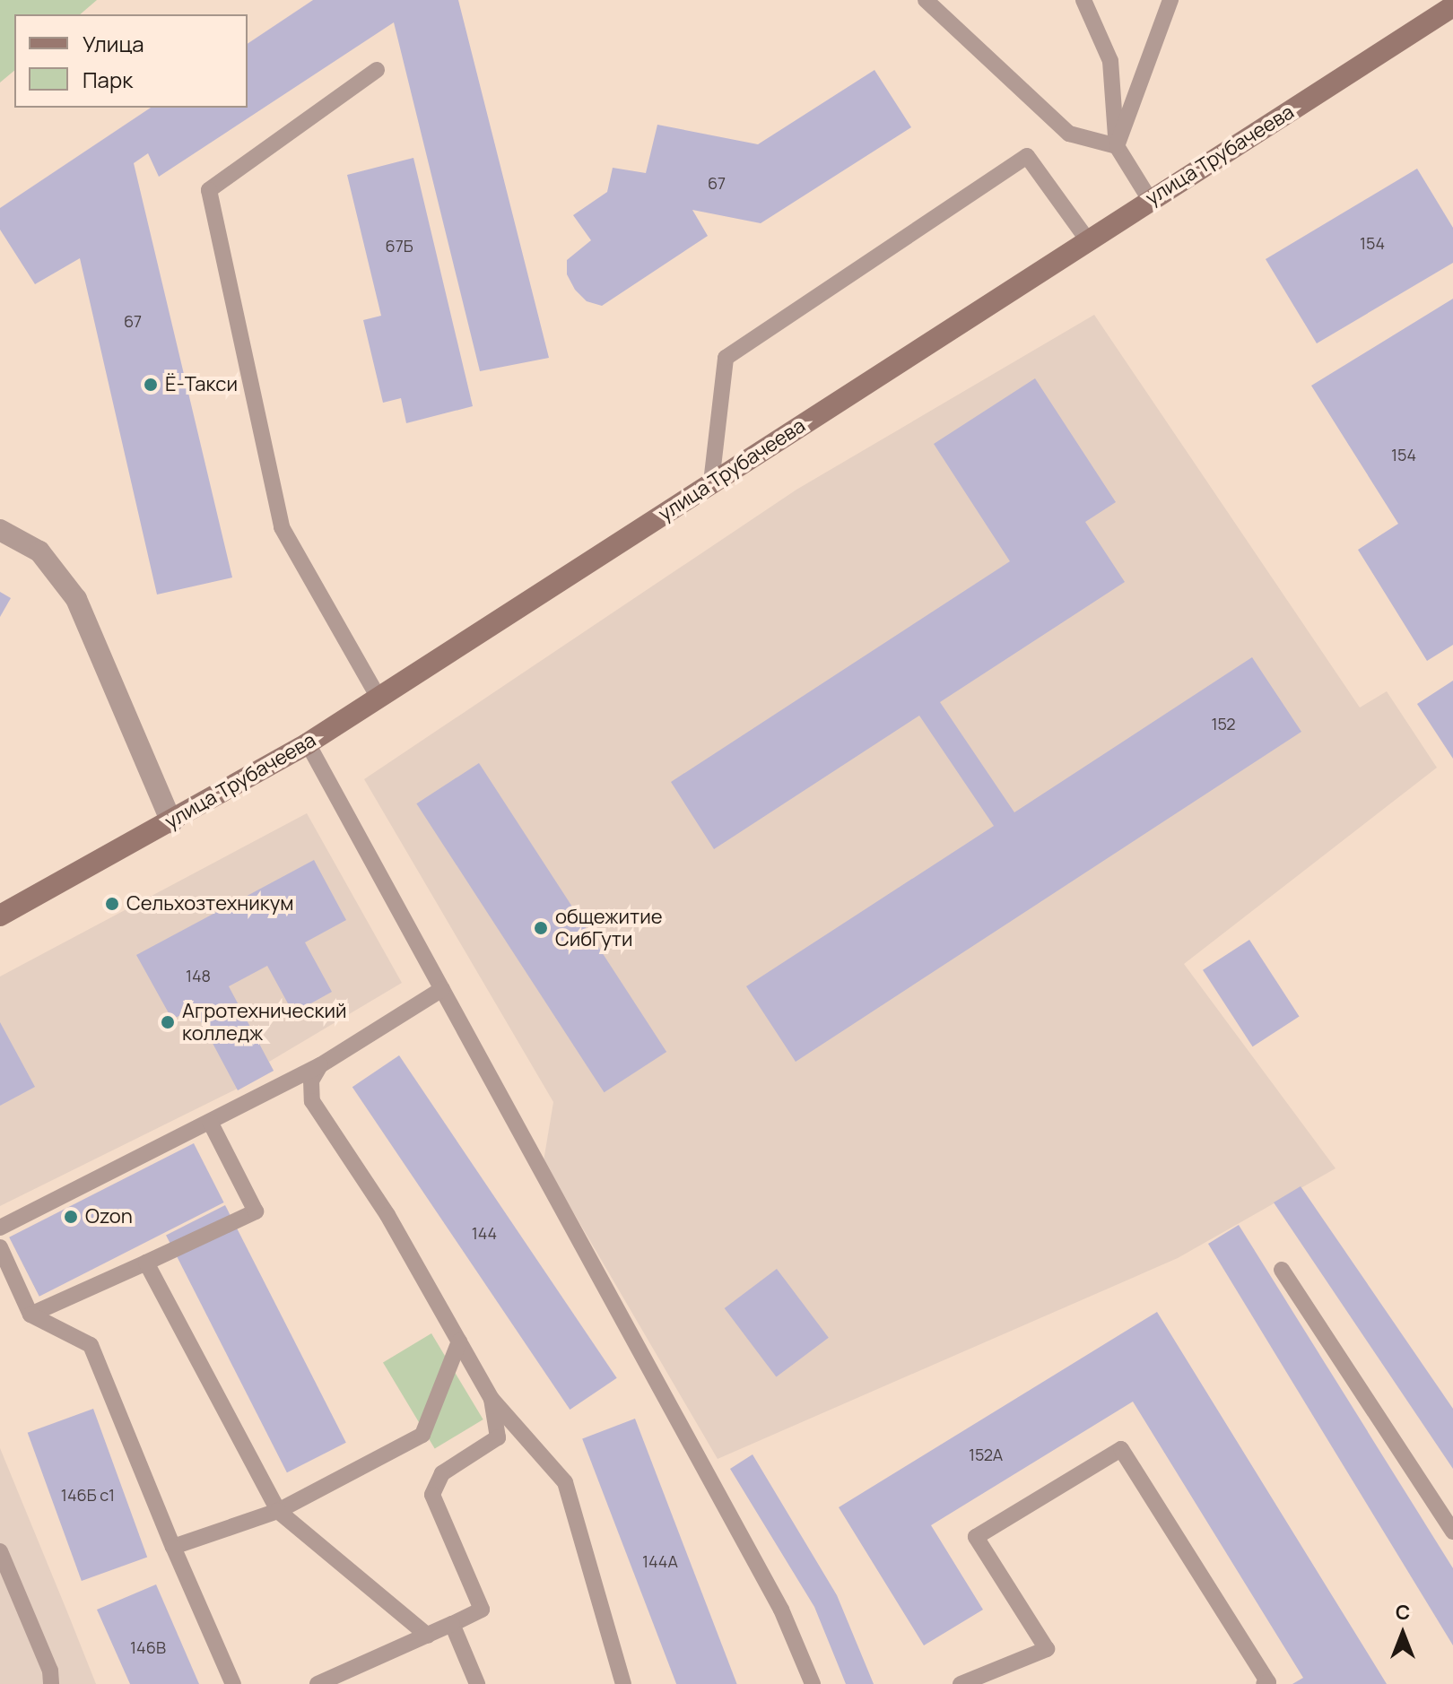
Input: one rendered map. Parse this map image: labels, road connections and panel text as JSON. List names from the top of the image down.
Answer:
{
  "streets": {
    "main road": ["улица Трубачеева"]
  },
  "places": [
    "Ё-Такси",
    "Сельхозтехникум",
    "общежитие СибГути",
    "Агротехнический колледж",
    "Ozon"
  ],
  "house_numbers": [
    "67",
    "154",
    "67Б",
    "67",
    "154",
    "152",
    "148",
    "144",
    "152А",
    "146Б с1",
    "144А",
    "146В"
  ],
  "legend": ["Улица", "Парк"],
  "north": "top"
}
